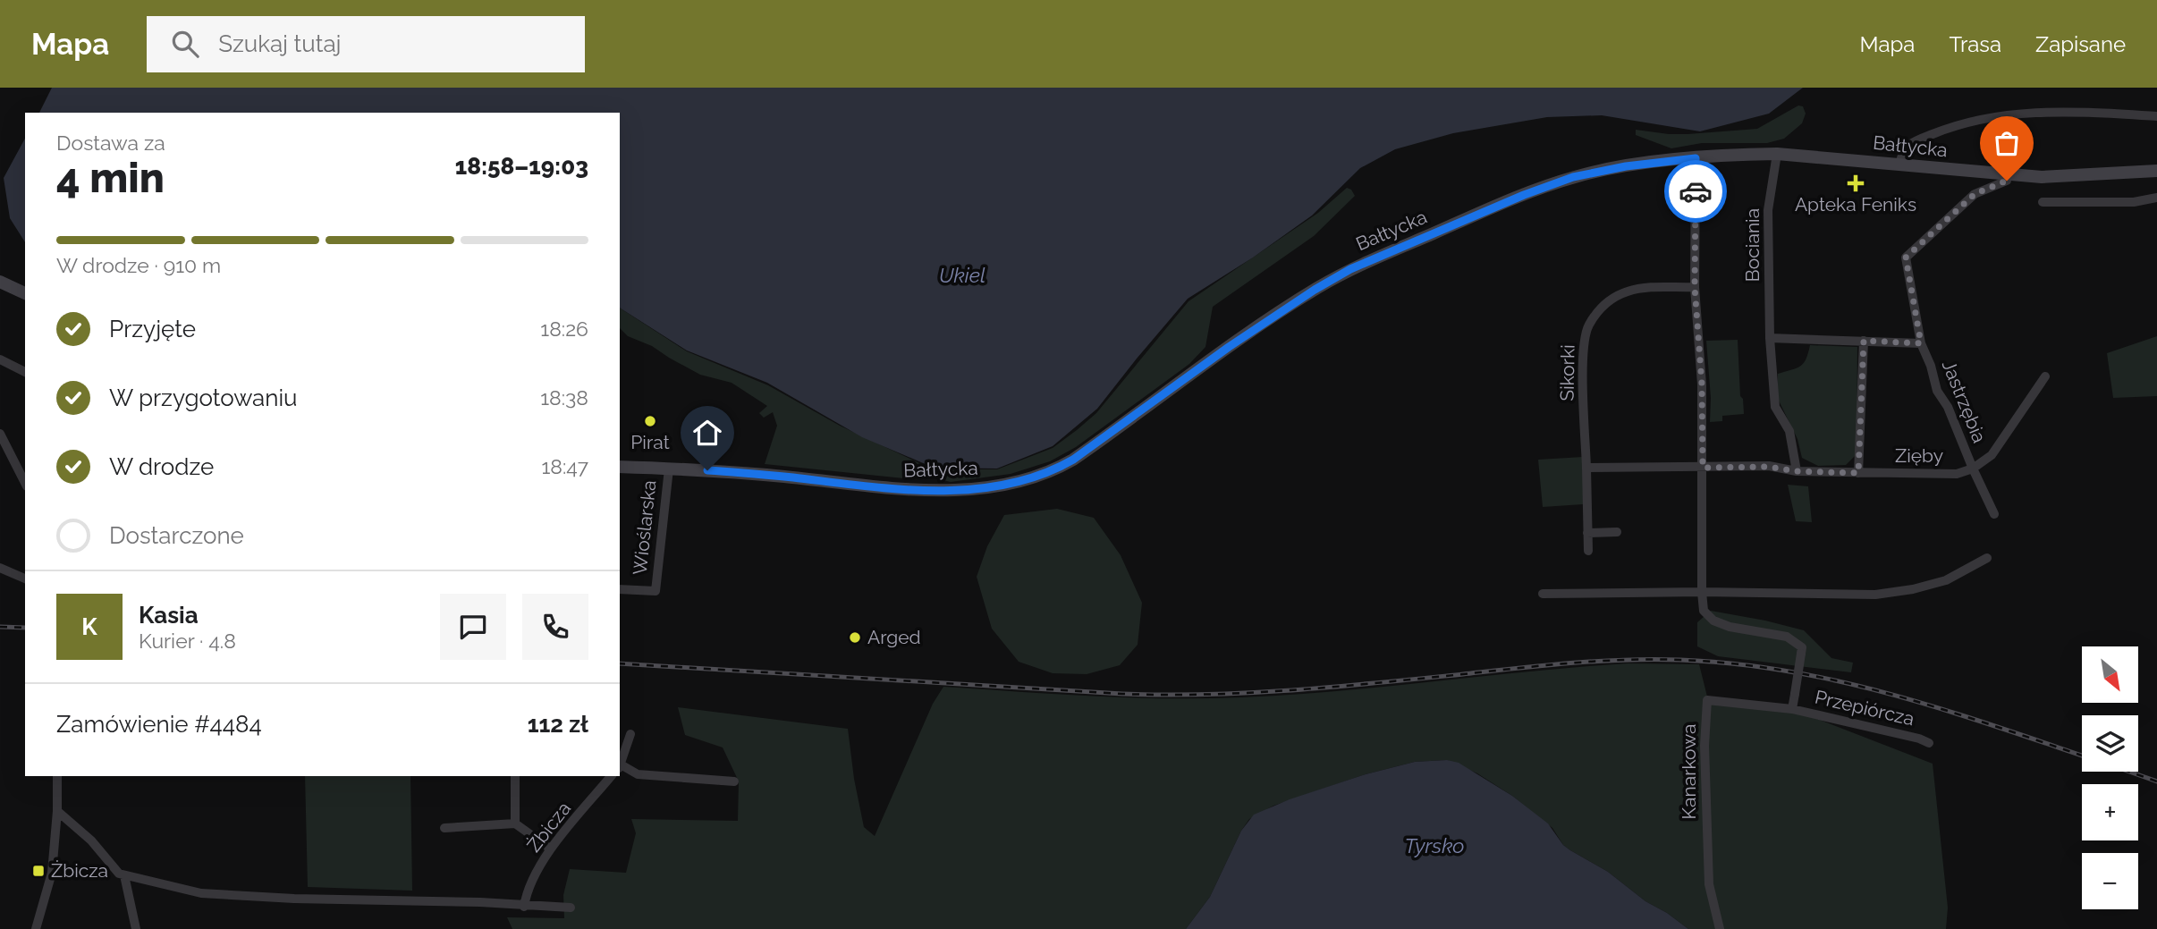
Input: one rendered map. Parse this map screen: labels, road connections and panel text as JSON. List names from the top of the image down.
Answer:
{
  "streets": {
    "main road": ["Bałtycka"],
    "street": [
      "Bociania",
      "Sikorki",
      "Jastrzębia",
      "Zięby",
      "Wioślarska",
      "Przepiórcza",
      "Kanarkowa",
      "Żbicza"
    ]
  },
  "crossings": [
    ["Bałtycka", "Bociania"],
    ["Bałtycka", "Jastrzębia"],
    ["Bałtycka", "Wioślarska"],
    ["Bociania", "Zięby"],
    ["Jastrzębia", "Zięby"],
    ["Przepiórcza", "Kanarkowa"]
  ],
  "water": ["Ukiel", "Tyrsko"],
  "places": {
    "health": ["Apteka Feniks"],
    "other": ["Pirat", "Arged"],
    "transit": ["Żbicza"]
  },
  "north": "bottom right",
  "page": {
    "header": "Mapa",
    "search": "Szukaj tutaj",
    "nav": ["Mapa", "Trasa", "Zapisane"],
    "heading": ["4 min", "Dostawa za", "18:58–19:03"],
    "panel": [
      "Kasia",
      "Kurier · 4.8",
      "Zamówienie #4484",
      "112 zł"
    ],
    "bar": "W drodze · 910 m",
    "list": [
      ["Przyjęte", "18:26"],
      ["W przygotowaniu", "18:38"],
      ["W drodze", "18:47"],
      "Dostarczone"
    ],
    "round": "K",
    "map_buttons": ["+", "−"]
  }
}
